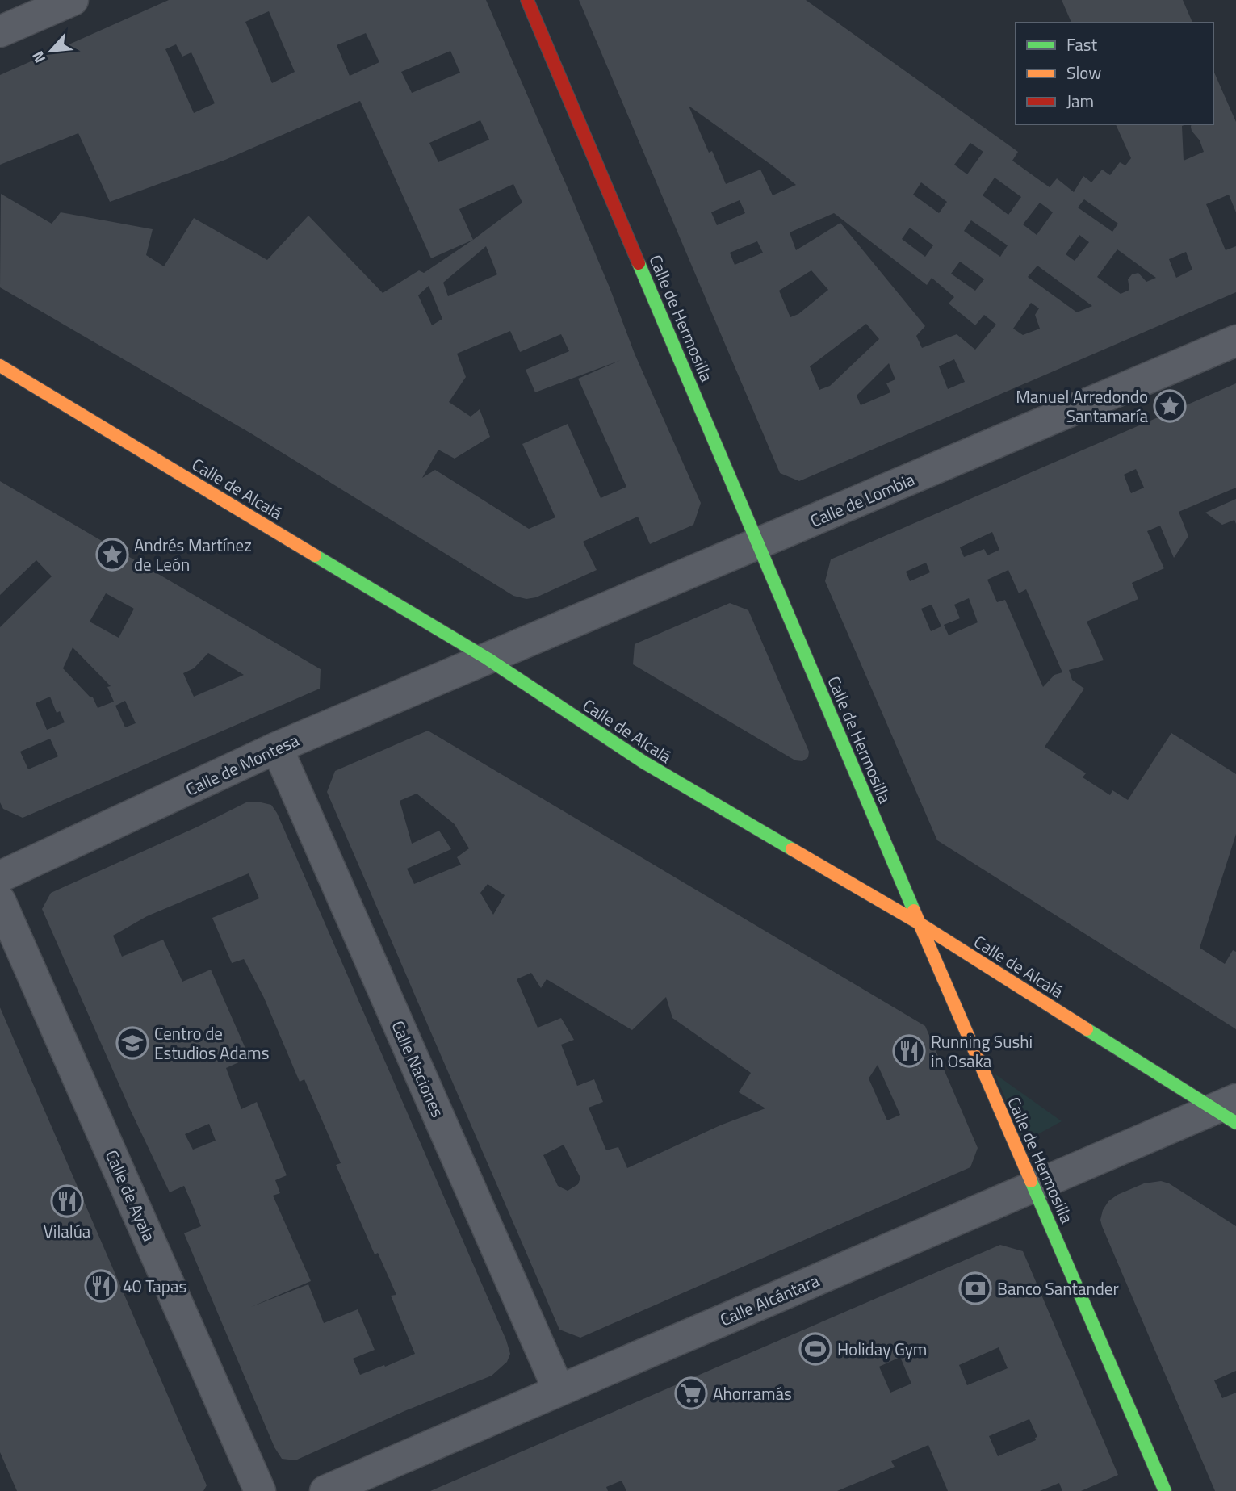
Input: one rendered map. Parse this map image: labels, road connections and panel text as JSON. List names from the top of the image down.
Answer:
{
  "streets": {
    "street": [
      "Calle de Hermosilla",
      "Calle de Alcalá",
      "Calle de Lombia",
      "Calle de Montesa",
      "Calle Naciones",
      "Calle de Ayala",
      "Calle Alcántara"
    ]
  },
  "crossings": [
    ["Calle de Hermosilla", "Calle de Alcalá"],
    ["Calle de Hermosilla", "Calle de Lombia"],
    ["Calle de Hermosilla", "Calle Alcántara"],
    ["Calle de Alcalá", "Calle de Lombia"],
    ["Calle de Alcalá", "Calle de Montesa"],
    ["Calle de Alcalá", "Calle Alcántara"],
    ["Calle de Lombia", "Calle de Montesa"],
    ["Calle de Montesa", "Calle Naciones"],
    ["Calle Naciones", "Calle Alcántara"]
  ],
  "places": {
    "place": ["Manuel Arredondo Santamaría", "Andrés Martínez de León"],
    "school or university": ["Centro de Estudios Adams"],
    "restaurant": ["Running Sushi in Osaka", "Vilalúa", "40 Tapas"],
    "bank": ["Banco Santander"],
    "sports": ["Holiday Gym"],
    "supermarket": ["Ahorramás"]
  },
  "legend": ["Fast", "Slow", "Jam"],
  "north": "bottom left"
}
